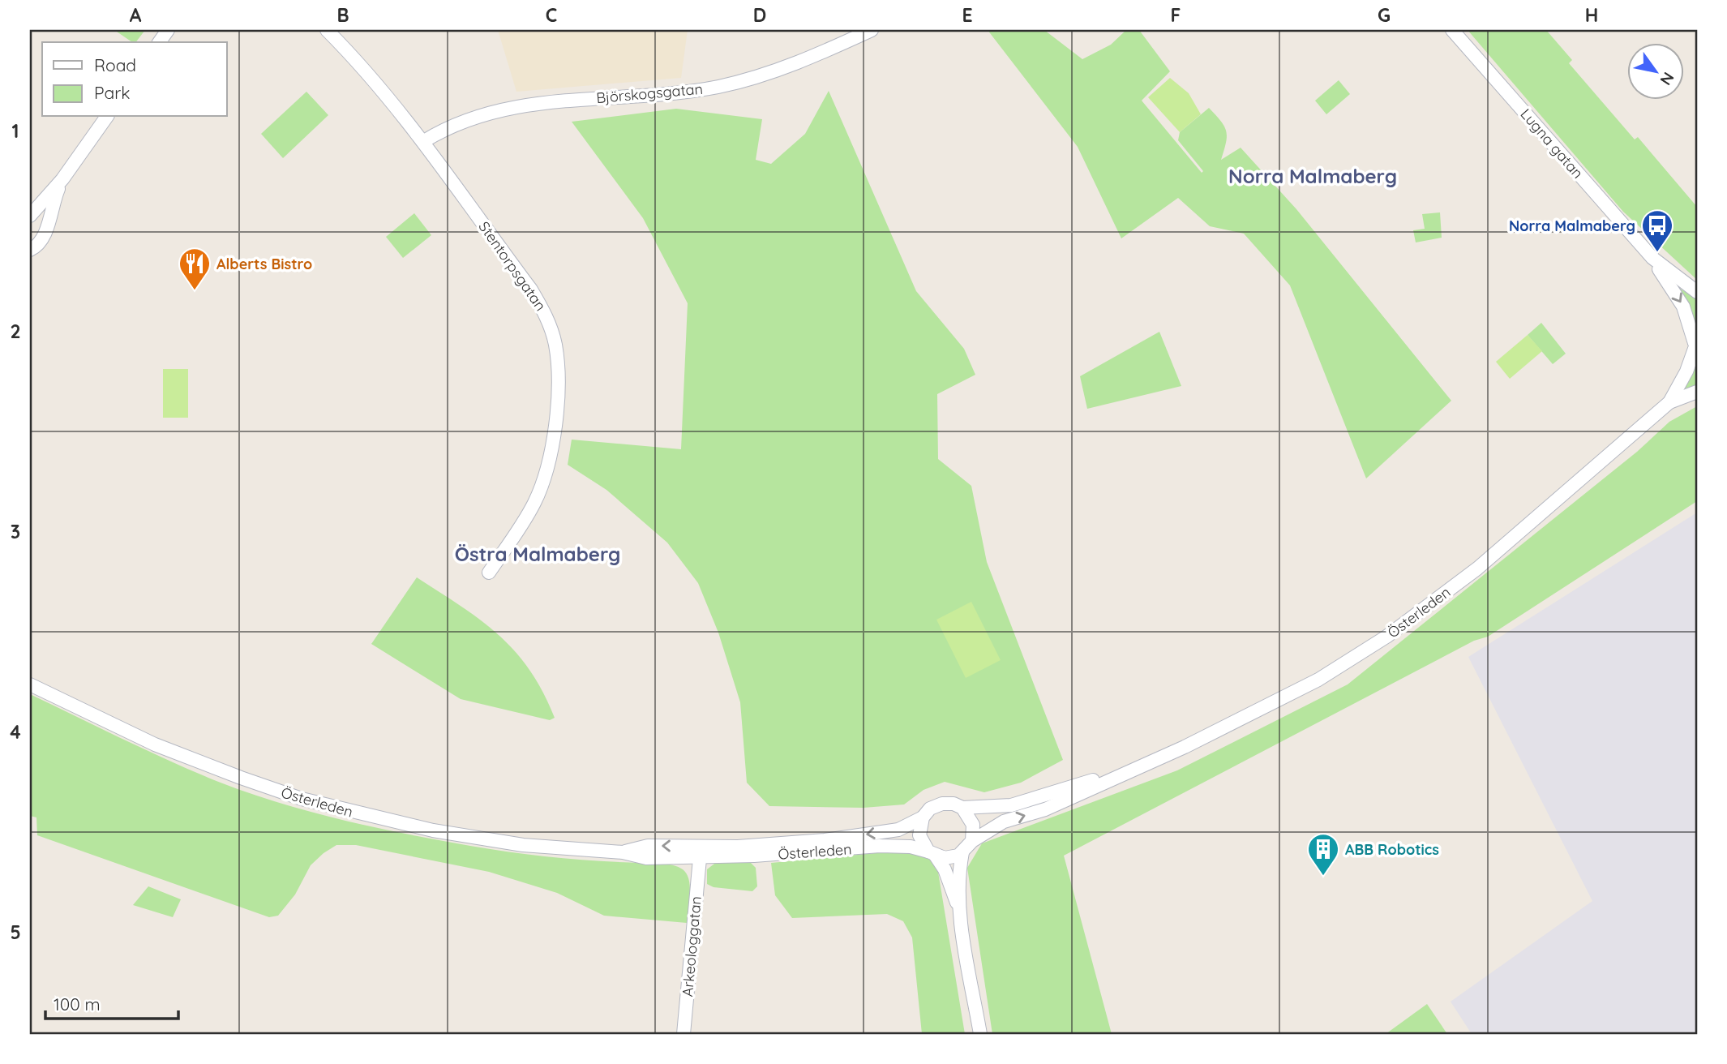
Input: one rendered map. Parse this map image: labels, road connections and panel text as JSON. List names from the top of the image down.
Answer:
{
  "streets": {
    "main road": [
      "Björskogsgatan",
      "Lugna gatan",
      "Stentorpsgatan",
      "Österleden",
      "Arkeologgatan"
    ]
  },
  "crossings": [
    ["Björskogsgatan", "Stentorpsgatan"],
    ["Lugna gatan", "Österleden"],
    ["Österleden", "Arkeologgatan"]
  ],
  "districts": ["Norra Malmaberg", "Östra Malmaberg"],
  "places": {
    "bus stop": ["Norra Malmaberg"],
    "restaurant": ["Alberts Bistro"],
    "building": ["ABB Robotics"]
  },
  "legend": ["Road", "Park"],
  "scale_bar": "100 m",
  "north": "bottom right",
  "grid": {
    "columns": [
      "A",
      "B",
      "C",
      "D",
      "E",
      "F",
      "G",
      "H"
    ],
    "rows": [
      "1",
      "2",
      "3",
      "4",
      "5"
    ]
  }
}
